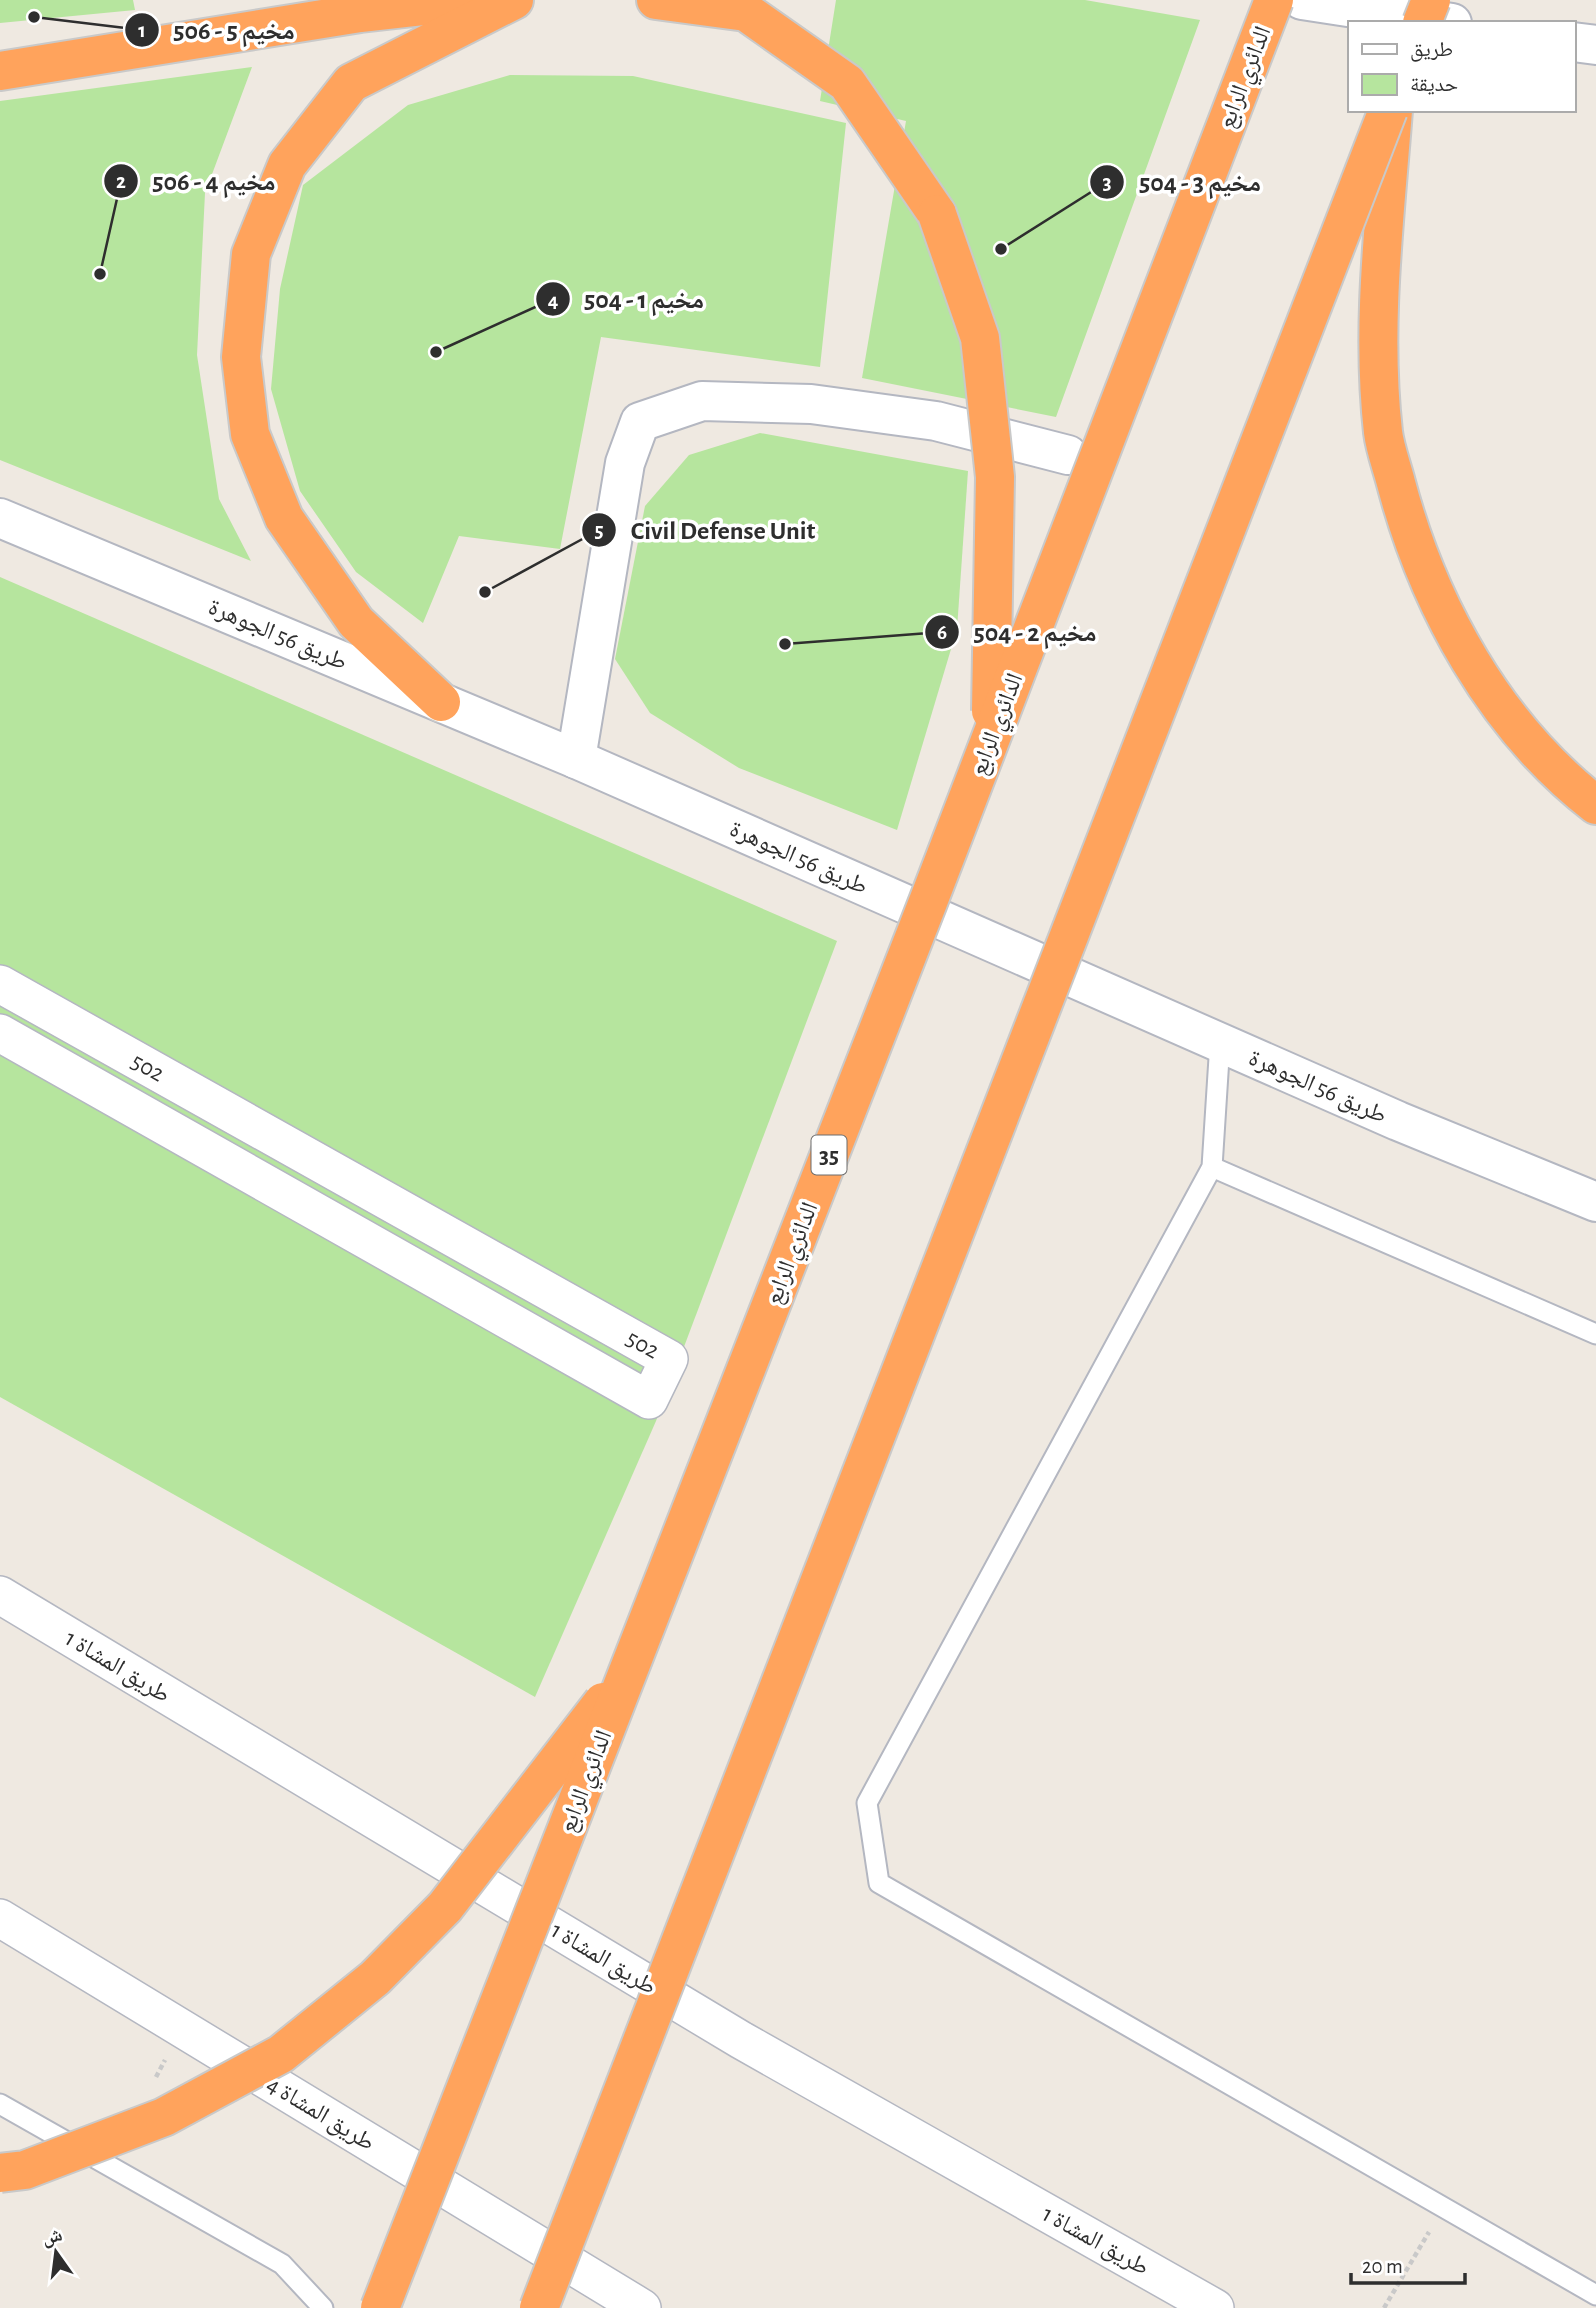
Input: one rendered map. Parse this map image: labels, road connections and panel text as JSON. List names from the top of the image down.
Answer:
{
  "streets": {
    "highway": ["الدائري الرابع", "35"],
    "main road": ["طريق 56 الجوهرة"],
    "street": ["502", "طريق المشاة 1", "طريق المشاة 4"]
  },
  "places": [
    "مخيم 5 - 506",
    "مخيم 3 - 504",
    "مخيم 4 - 506",
    "مخيم 1 - 504",
    "Civil Defense Unit",
    "مخيم 2 - 504"
  ],
  "legend": ["طريق", "حديقة"],
  "scale_bar": "20 m",
  "north": "top"
}
